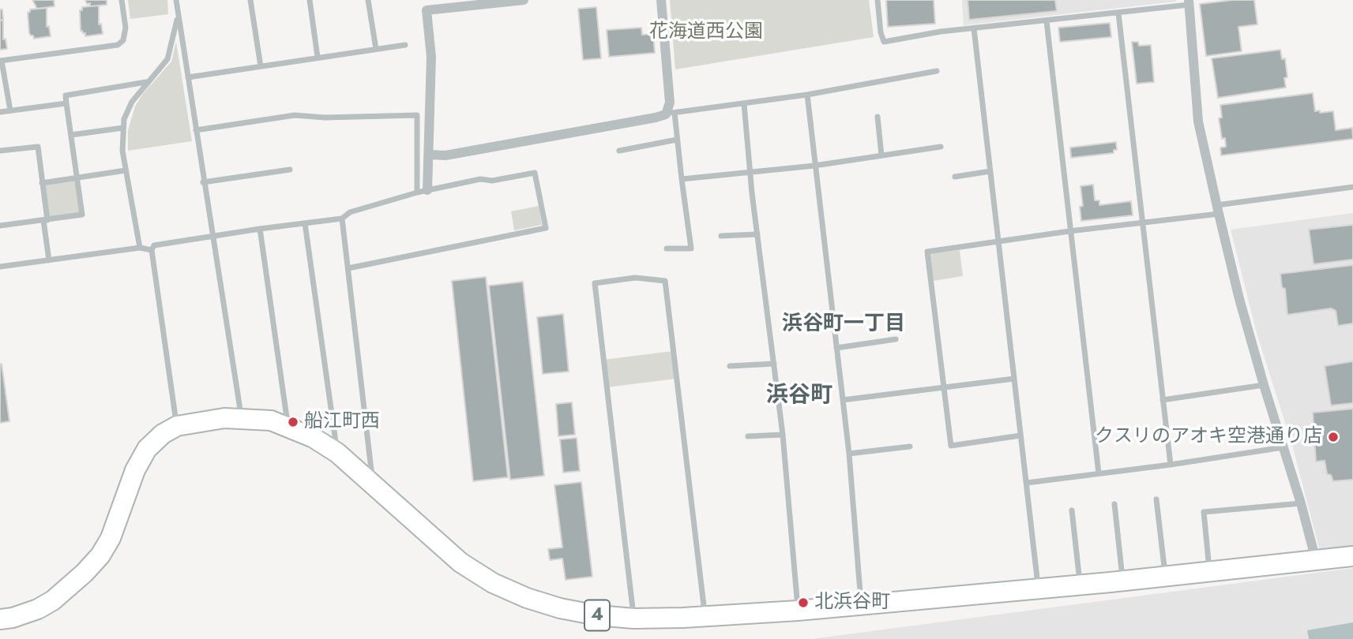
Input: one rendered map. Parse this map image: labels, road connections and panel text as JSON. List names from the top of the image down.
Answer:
{
  "streets": {
    "main road": ["4"]
  },
  "districts": ["浜谷町一丁目", "浜谷町"],
  "parks": ["花海道西公園"],
  "places": ["船江町西", "クスリのアオキ空港通り店", "北浜谷町"]
}
